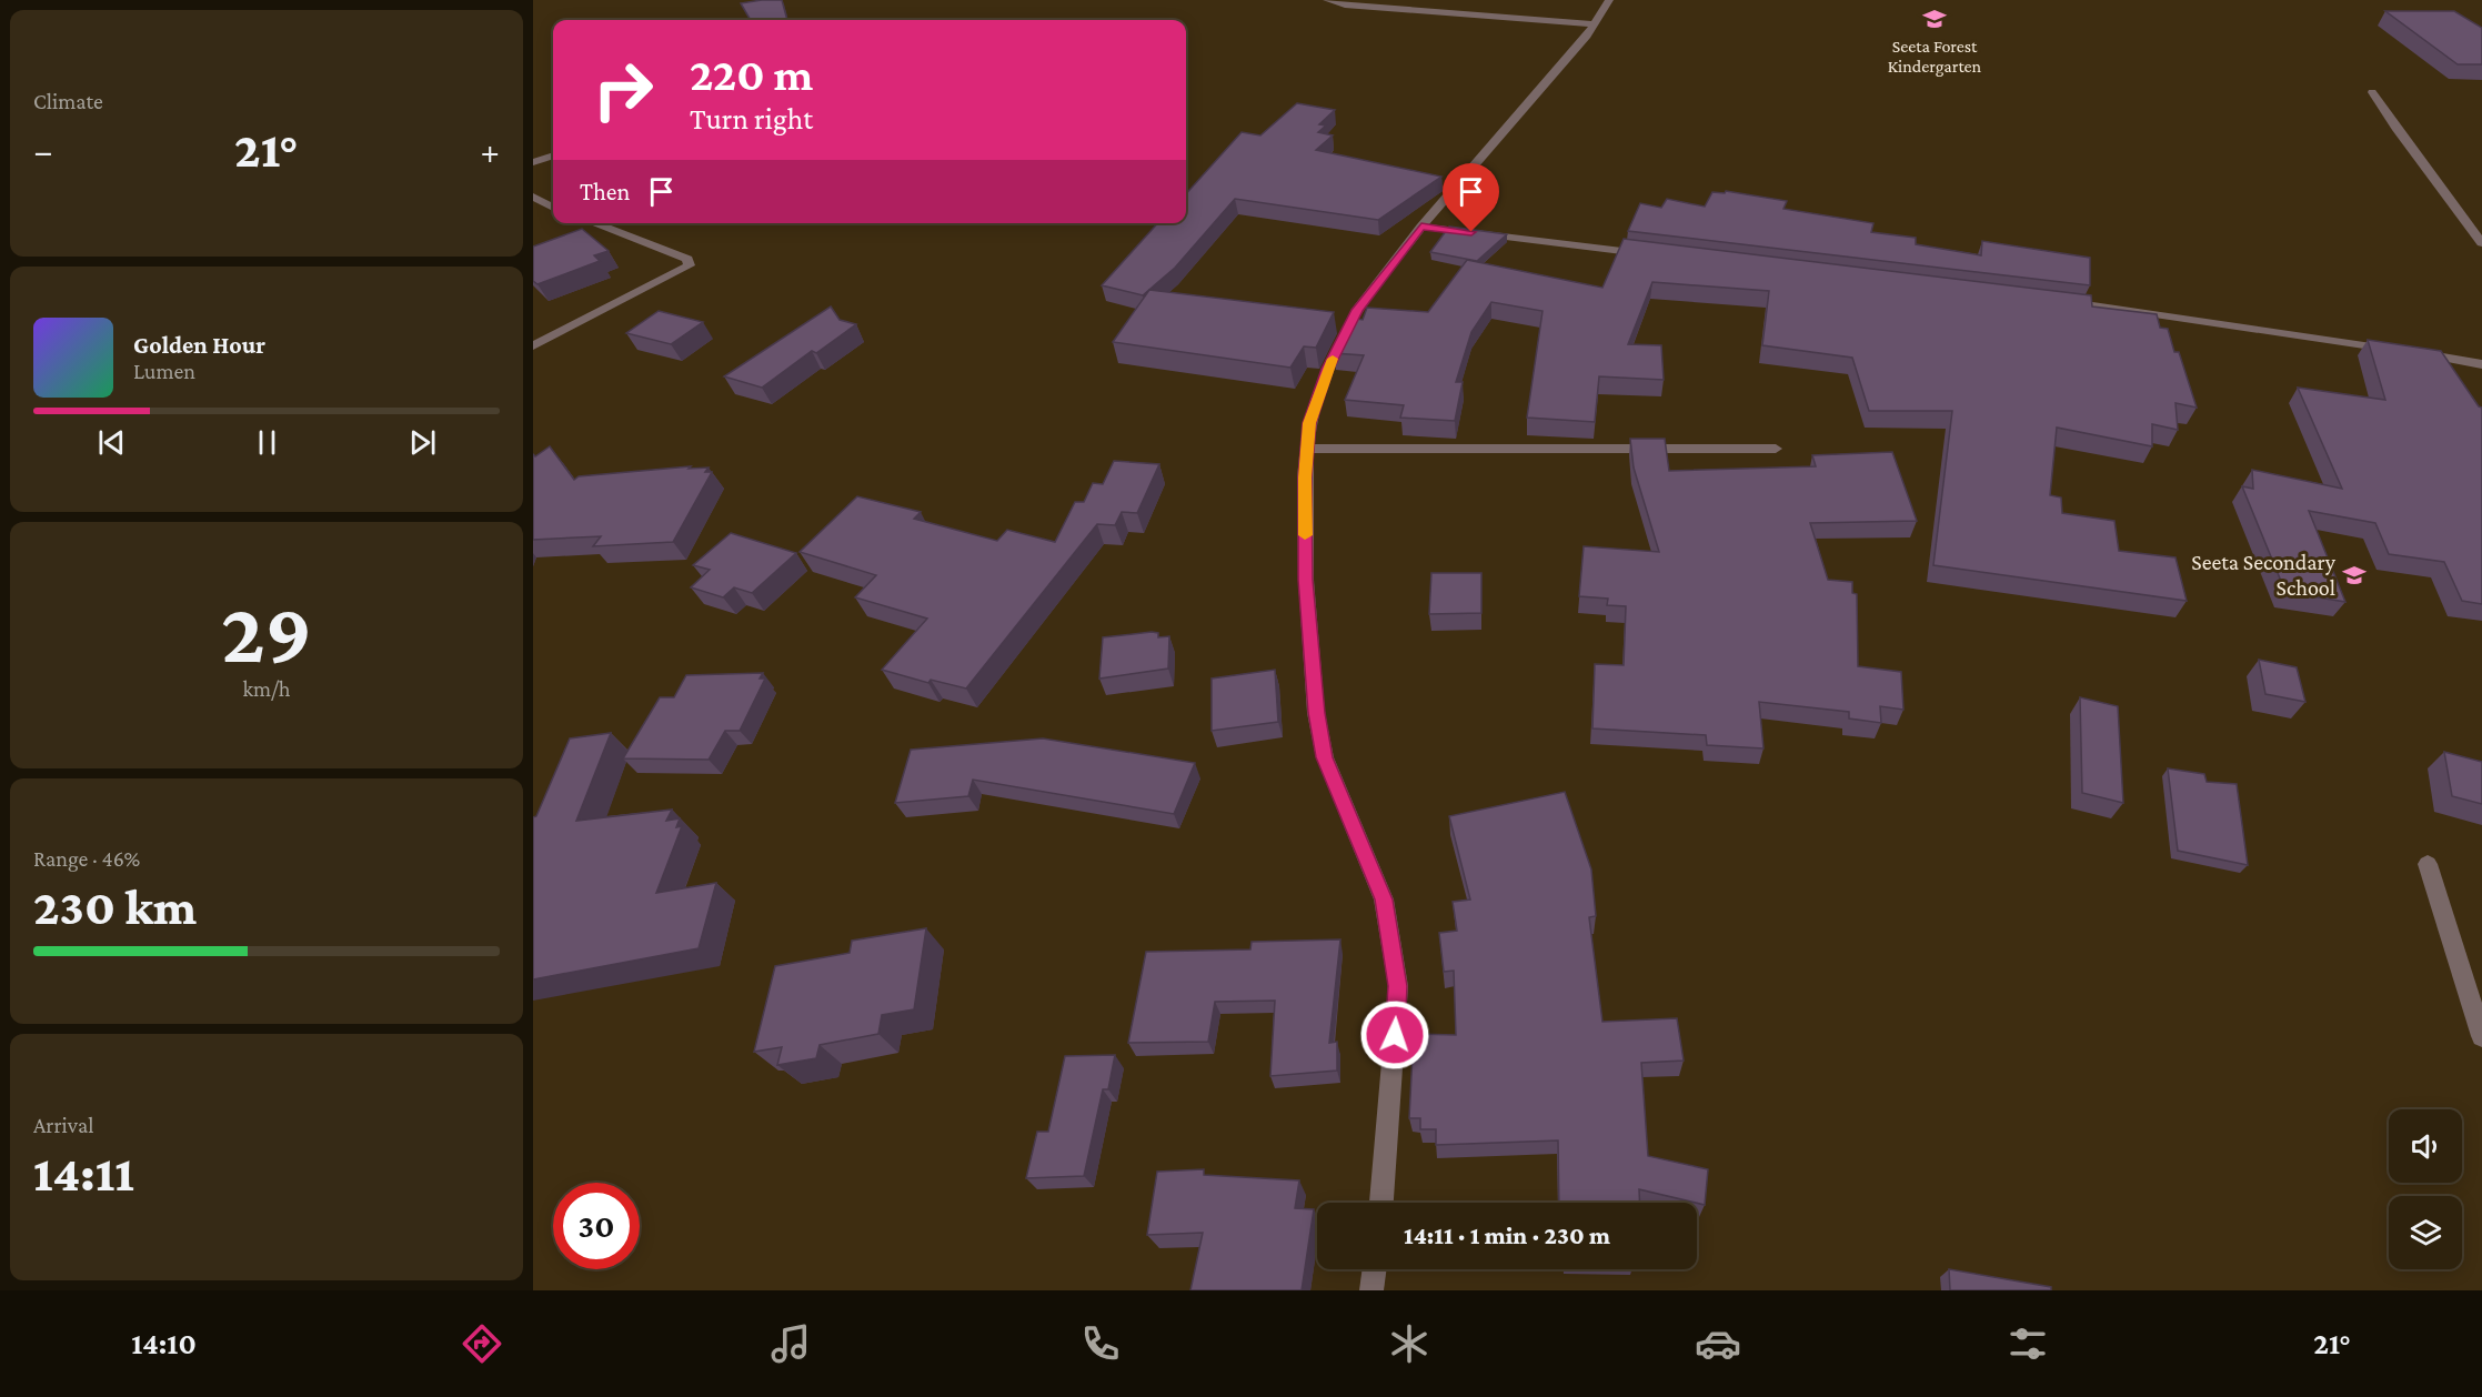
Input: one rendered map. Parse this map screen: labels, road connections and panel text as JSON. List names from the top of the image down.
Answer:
{
  "places": {
    "school or university": ["Seeta Forest Kindergarten", "Seeta Secondary School"]
  },
  "page": {
    "tile": [
      "Climate",
      ["29", "km/h"],
      ["Range · 46%", "230 km"],
      ["Arrival", "14:11"]
    ],
    "turn": ["220 m", "Turn right"],
    "heat": ["−", "21°", "+"],
    "then": "Then",
    "song": ["Golden Hour", "Lumen"],
    "limit": "30",
    "trip": "14:11 · 1 min · 230 m",
    "tabs": ["14:10", "21°"]
  }
}
